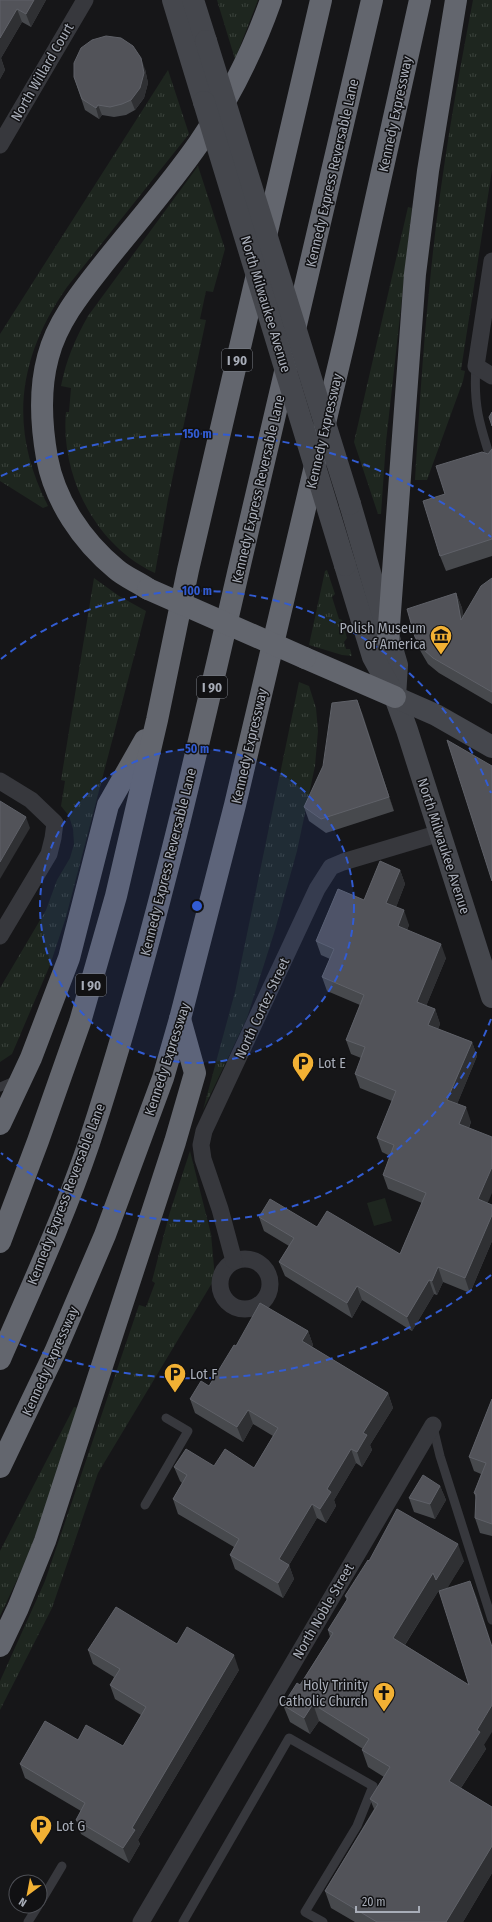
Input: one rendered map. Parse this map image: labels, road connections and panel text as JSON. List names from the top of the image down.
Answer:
{
  "streets": {
    "highway": ["Kennedy Expressway", "Kennedy Express Reversable Lane", "I 90"],
    "main road": ["North Milwaukee Avenue"],
    "street": ["North Willard Court", "North Cortez Street", "North Noble Street"]
  },
  "crossings": [
    ["North Milwaukee Avenue", "North Cortez Street"]
  ],
  "places": {
    "museum": ["Polish Museum of America"],
    "parking": ["Lot E", "Lot F", "Lot G"],
    "church": ["Holy Trinity Catholic Church"]
  },
  "scale_bar": "20 m",
  "north": "bottom left",
  "rings": ["150 m", "100 m", "50 m"]
}
